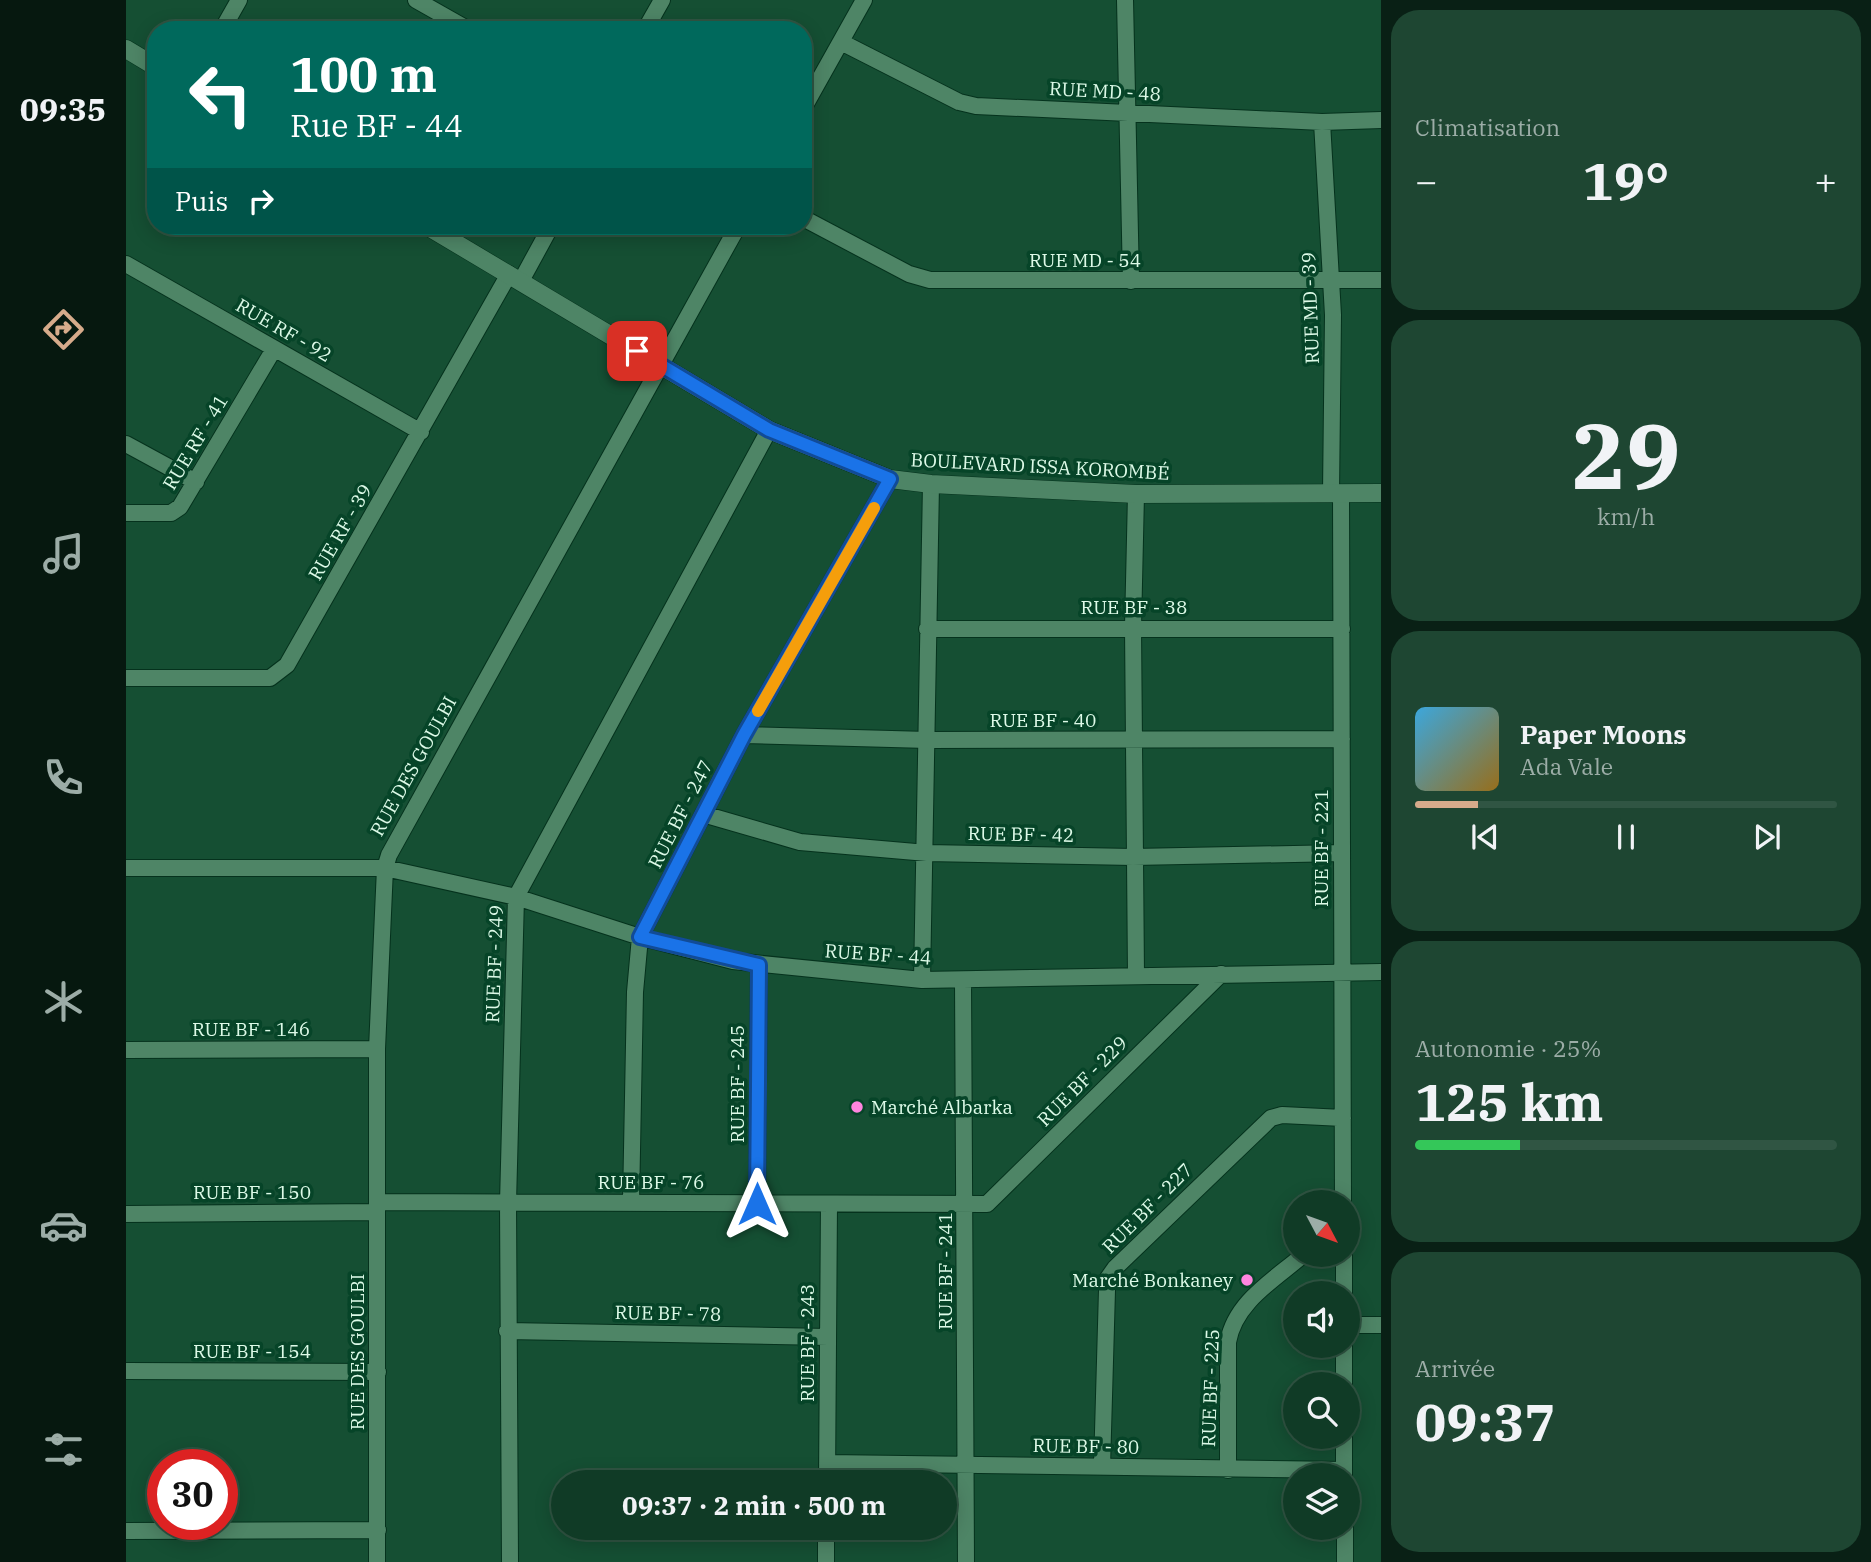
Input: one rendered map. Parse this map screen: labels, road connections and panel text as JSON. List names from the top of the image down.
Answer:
{
  "streets": {
    "street": [
      "RUE MD - 48",
      "RUE MD - 54",
      "RUE MD - 39",
      "RUE RF - 92",
      "RUE RF - 41",
      "BOULEVARD ISSA KOROMBÉ",
      "RUE RF - 39",
      "RUE BF - 38",
      "RUE BF - 40",
      "RUE DES GOULBI",
      "RUE BF - 247",
      "RUE BF - 42",
      "RUE BF - 221",
      "RUE BF - 44",
      "RUE BF - 249",
      "RUE BF - 146",
      "RUE BF - 229",
      "RUE BF - 245",
      "RUE BF - 76",
      "RUE BF - 150",
      "RUE BF - 227",
      "RUE BF - 241",
      "RUE BF - 78",
      "RUE BF - 243",
      "RUE BF - 154",
      "RUE BF - 225",
      "RUE BF - 80"
    ]
  },
  "crossings": [
    ["RUE MD - 48", "RUE MD - 39"],
    ["RUE MD - 54", "RUE MD - 39"],
    ["RUE MD - 39", "BOULEVARD ISSA KOROMBÉ"],
    ["RUE MD - 39", "RUE BF - 221"],
    ["RUE RF - 92", "RUE RF - 41"],
    ["RUE RF - 92", "RUE RF - 39"],
    ["BOULEVARD ISSA KOROMBÉ", "RUE RF - 39"],
    ["BOULEVARD ISSA KOROMBÉ", "RUE DES GOULBI"],
    ["BOULEVARD ISSA KOROMBÉ", "RUE BF - 247"],
    ["BOULEVARD ISSA KOROMBÉ", "RUE BF - 221"],
    ["BOULEVARD ISSA KOROMBÉ", "RUE BF - 249"],
    ["RUE BF - 38", "RUE BF - 221"],
    ["RUE BF - 40", "RUE BF - 247"],
    ["RUE BF - 40", "RUE BF - 221"],
    ["RUE DES GOULBI", "RUE BF - 44"],
    ["RUE DES GOULBI", "RUE BF - 146"],
    ["RUE DES GOULBI", "RUE BF - 76"],
    ["RUE DES GOULBI", "RUE BF - 150"],
    ["RUE DES GOULBI", "RUE BF - 154"],
    ["RUE BF - 247", "RUE BF - 42"],
    ["RUE BF - 247", "RUE BF - 44"],
    ["RUE BF - 247", "RUE BF - 76"],
    ["RUE BF - 42", "RUE BF - 221"],
    ["RUE BF - 221", "RUE BF - 44"],
    ["RUE BF - 221", "RUE BF - 227"],
    ["RUE BF - 44", "RUE BF - 249"],
    ["RUE BF - 44", "RUE BF - 229"],
    ["RUE BF - 44", "RUE BF - 245"],
    ["RUE BF - 44", "RUE BF - 241"],
    ["RUE BF - 249", "RUE BF - 76"],
    ["RUE BF - 249", "RUE BF - 78"],
    ["RUE BF - 229", "RUE BF - 76"],
    ["RUE BF - 229", "RUE BF - 241"],
    ["RUE BF - 245", "RUE BF - 76"],
    ["RUE BF - 76", "RUE BF - 150"],
    ["RUE BF - 76", "RUE BF - 241"],
    ["RUE BF - 76", "RUE BF - 243"],
    ["RUE BF - 227", "RUE BF - 80"],
    ["RUE BF - 241", "RUE BF - 80"],
    ["RUE BF - 78", "RUE BF - 243"],
    ["RUE BF - 243", "RUE BF - 80"],
    ["RUE BF - 225", "RUE BF - 80"]
  ],
  "places": ["Marché Albarka", "Marché Bonkaney"],
  "north": "bottom right",
  "page": {
    "tabs": "09:35",
    "tile": [
      "Climatisation",
      ["29", "km/h"],
      ["Autonomie · 25%", "125 km"],
      ["Arrivée", "09:37"]
    ],
    "turn": ["100 m", "Rue BF - 44"],
    "heat": ["−", "19°", "+"],
    "then": "Puis",
    "song": ["Paper Moons", "Ada Vale"],
    "limit": "30",
    "trip": "09:37 · 2 min · 500 m"
  }
}
